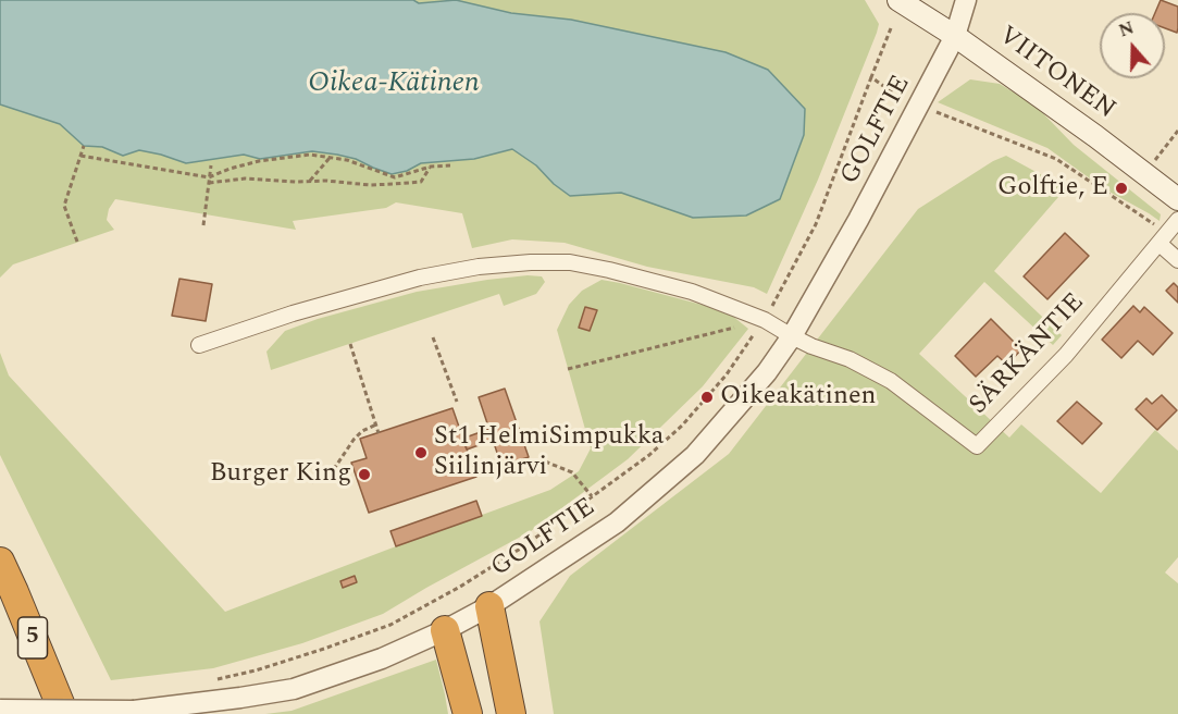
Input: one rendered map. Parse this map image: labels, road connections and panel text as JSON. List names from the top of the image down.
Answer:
{
  "streets": {
    "highway": ["5"],
    "main road": ["VIITONEN"],
    "street": ["GOLFTIE", "SÄRKÄNTIE"]
  },
  "crossings": [
    ["VIITONEN", "GOLFTIE"],
    ["GOLFTIE", "SÄRKÄNTIE"]
  ],
  "water": ["Oikea-Kätinen"],
  "places": [
    "Golftie, E",
    "Oikeakätinen",
    "St1 HelmiSimpukka Siilinjärvi",
    "Burger King"
  ],
  "north": "top"
}
